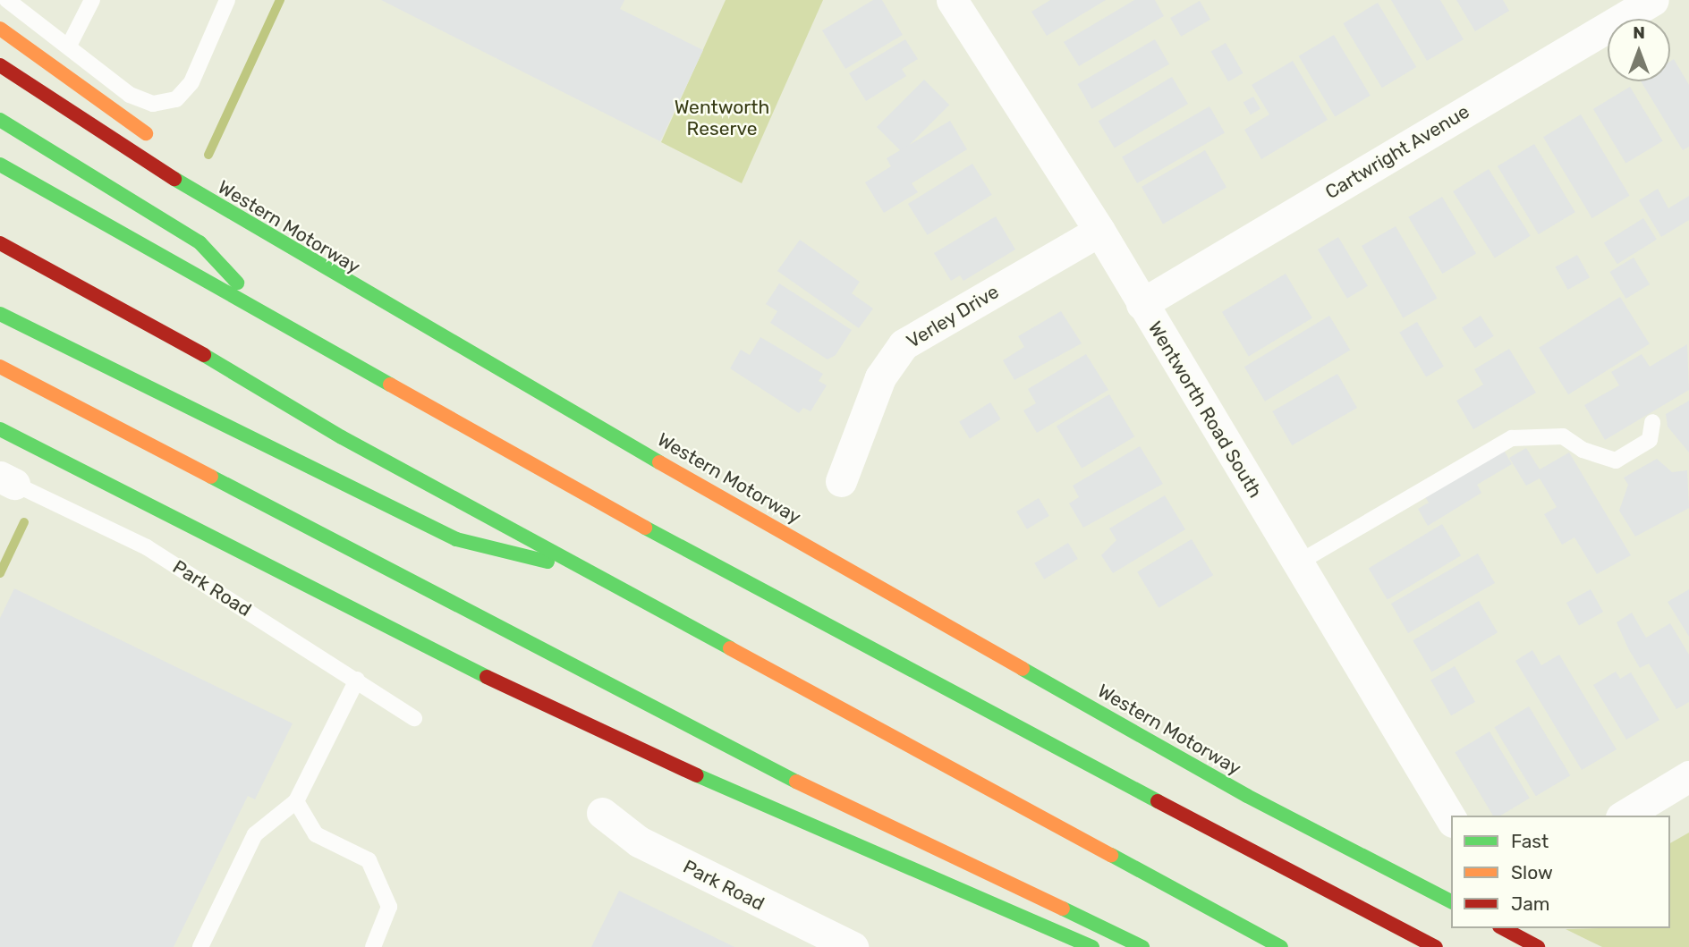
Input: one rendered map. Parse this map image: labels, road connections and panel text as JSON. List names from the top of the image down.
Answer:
{
  "streets": {
    "highway": ["Western Motorway"],
    "street": [
      "Cartwright Avenue",
      "Verley Drive",
      "Wentworth Road South",
      "Park Road"
    ]
  },
  "crossings": [
    ["Cartwright Avenue", "Wentworth Road South"],
    ["Verley Drive", "Wentworth Road South"]
  ],
  "parks": ["Wentworth Reserve"],
  "legend": ["Fast", "Slow", "Jam"],
  "north": "top"
}
